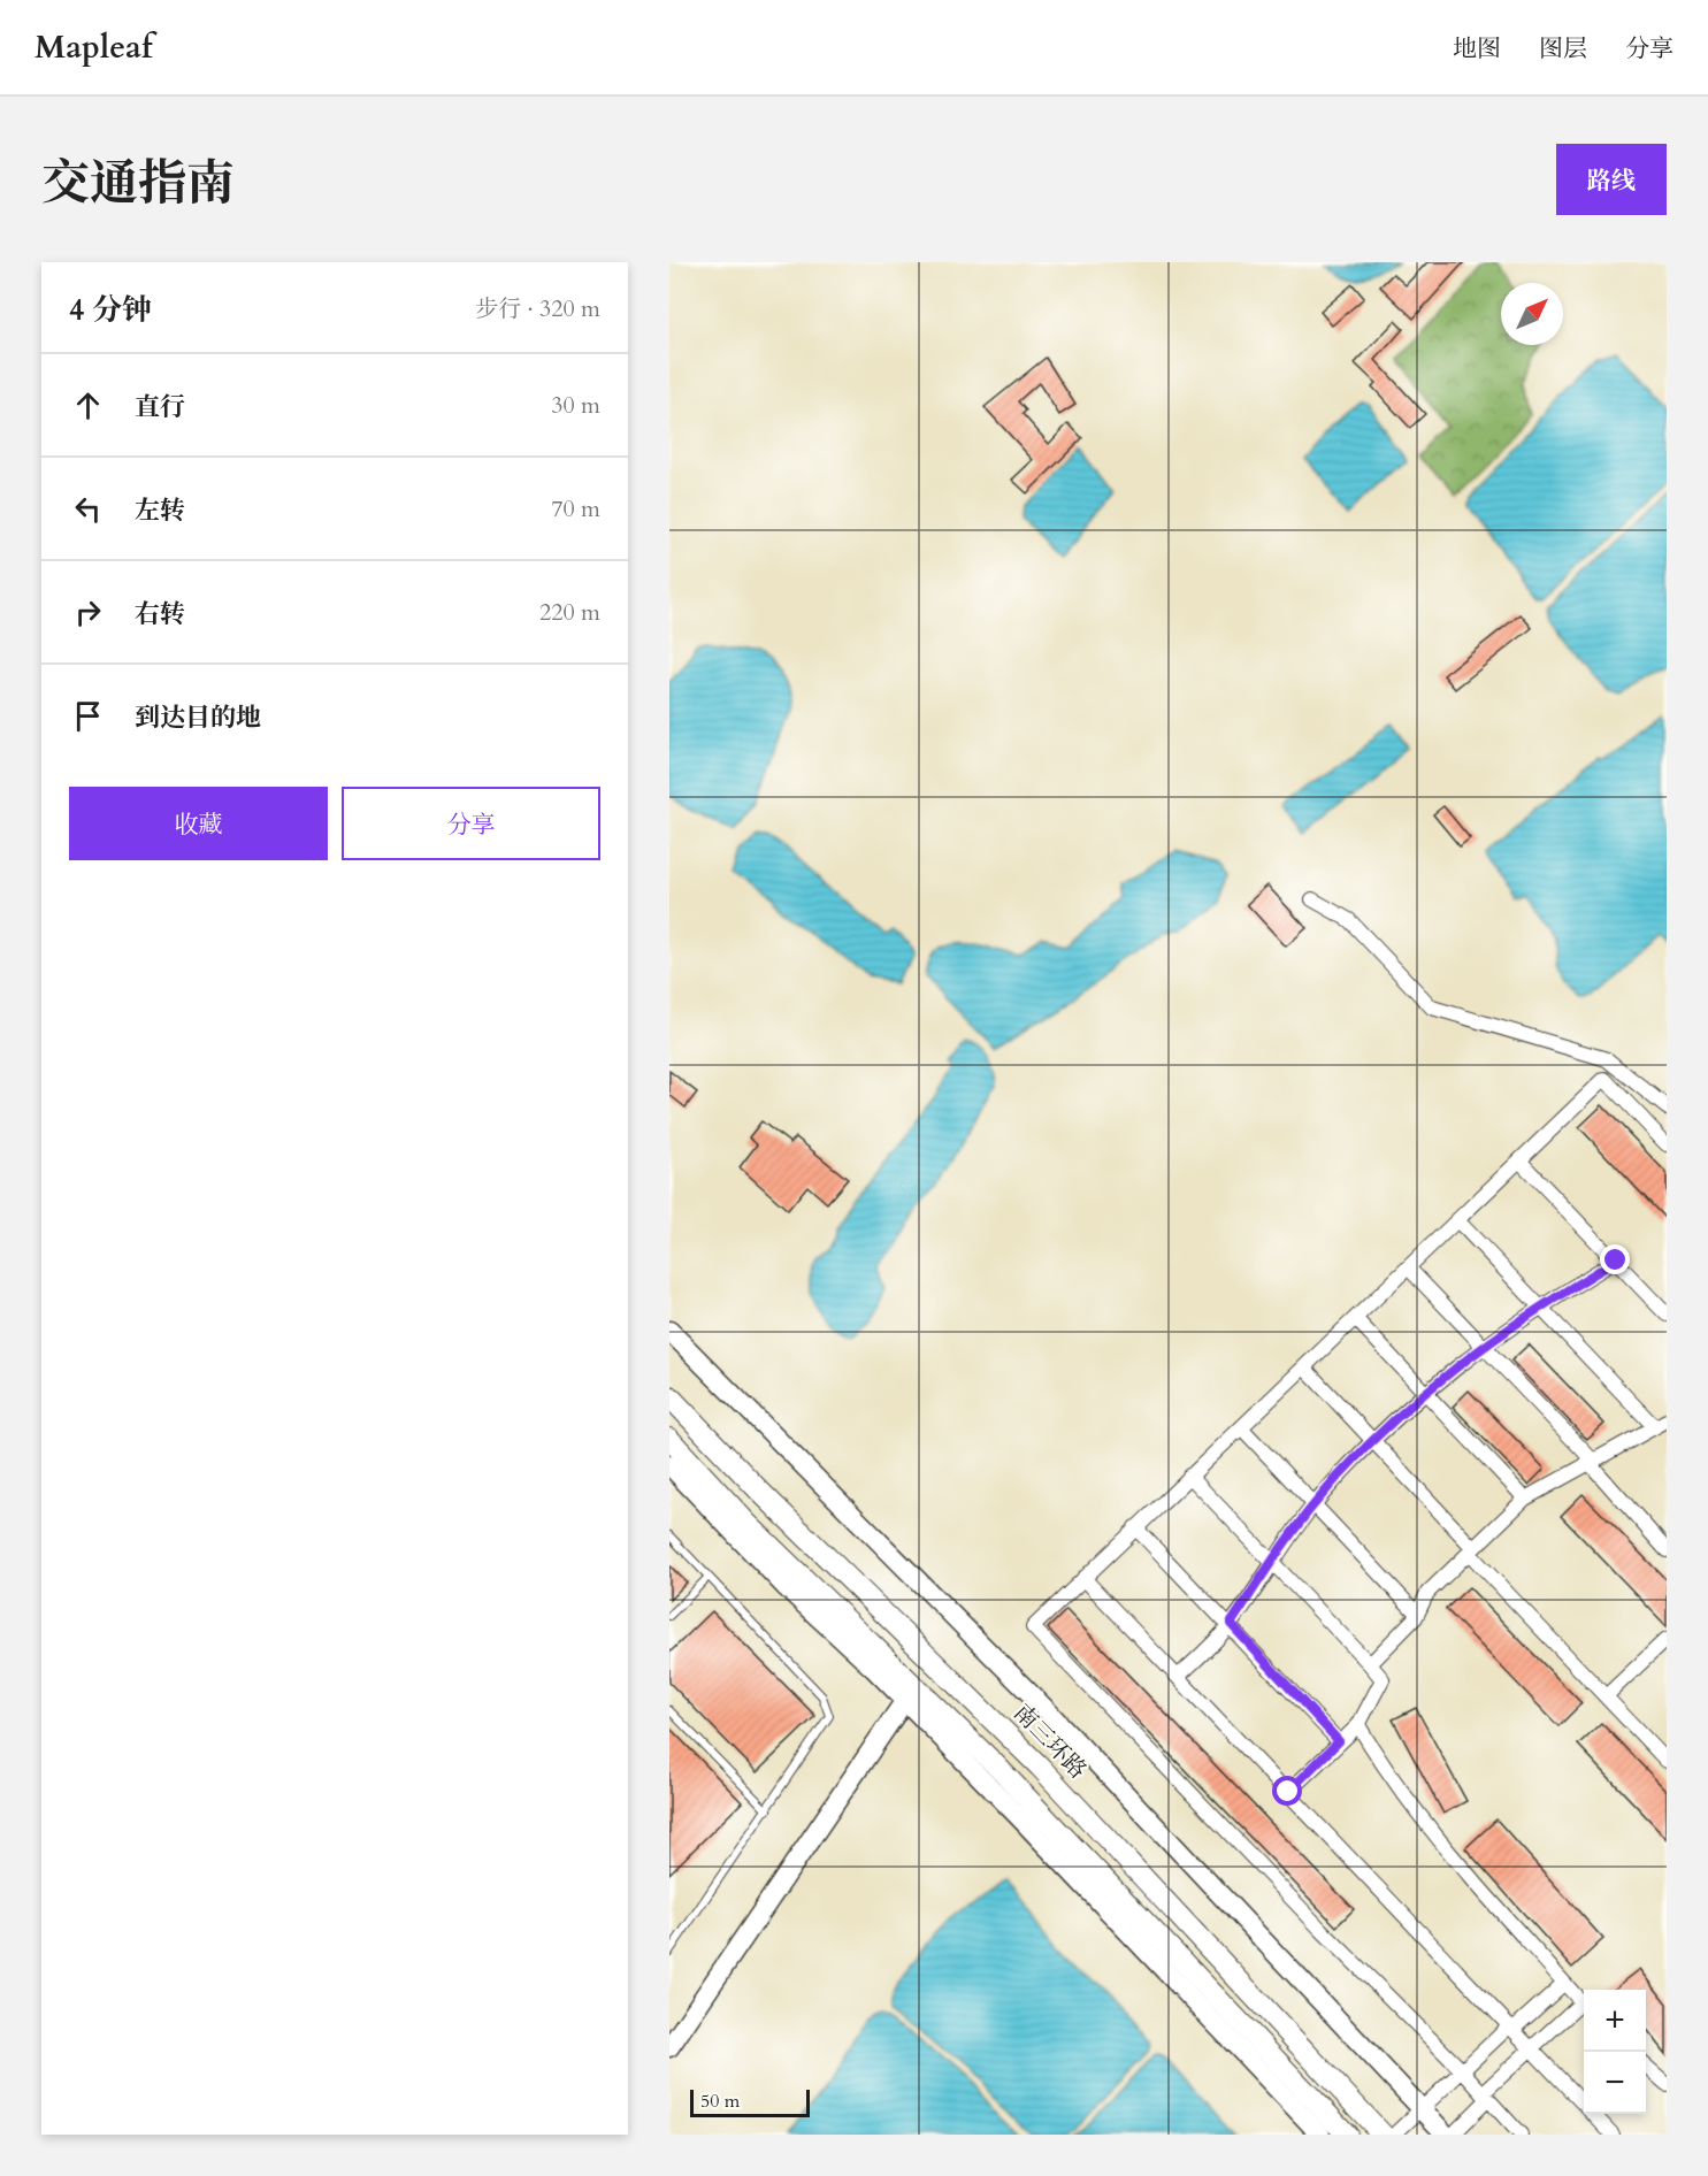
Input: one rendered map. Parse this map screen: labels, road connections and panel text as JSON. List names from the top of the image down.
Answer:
{
  "streets": {
    "main road": ["南三环路"]
  },
  "scale_bar": "50 m",
  "north": "top right",
  "page": {
    "header": "Mapleaf",
    "nav": ["地图", "图层", "分享"],
    "title": "交通指南",
    "buttons": [
      "路线",
      ["收藏", "分享"]
    ],
    "heading": ["4 分钟", "步行 · 320 m"],
    "list": [
      ["直行", "30 m"],
      ["左转", "70 m"],
      ["右转", "220 m"],
      "到达目的地"
    ],
    "map_buttons": ["+", "−"],
    "scale": "50 m"
  }
}
